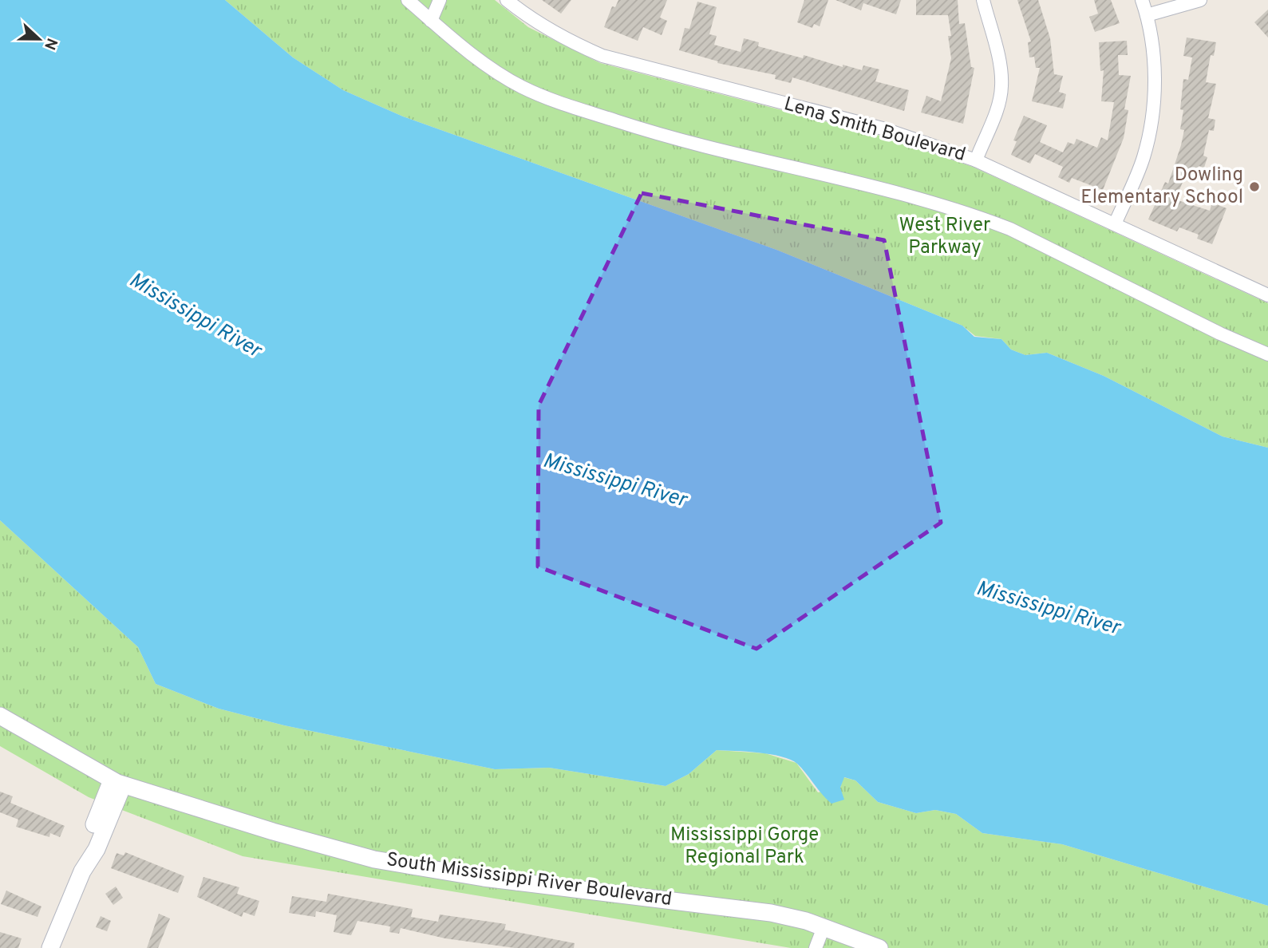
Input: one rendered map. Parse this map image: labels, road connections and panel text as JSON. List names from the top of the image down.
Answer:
{
  "streets": {
    "street": ["Lena Smith Boulevard", "South Mississippi River Boulevard"]
  },
  "water": ["Mississippi River"],
  "parks": ["West River Parkway", "Mississippi Gorge Regional Park"],
  "places": ["Dowling Elementary School"],
  "north": "right"
}
